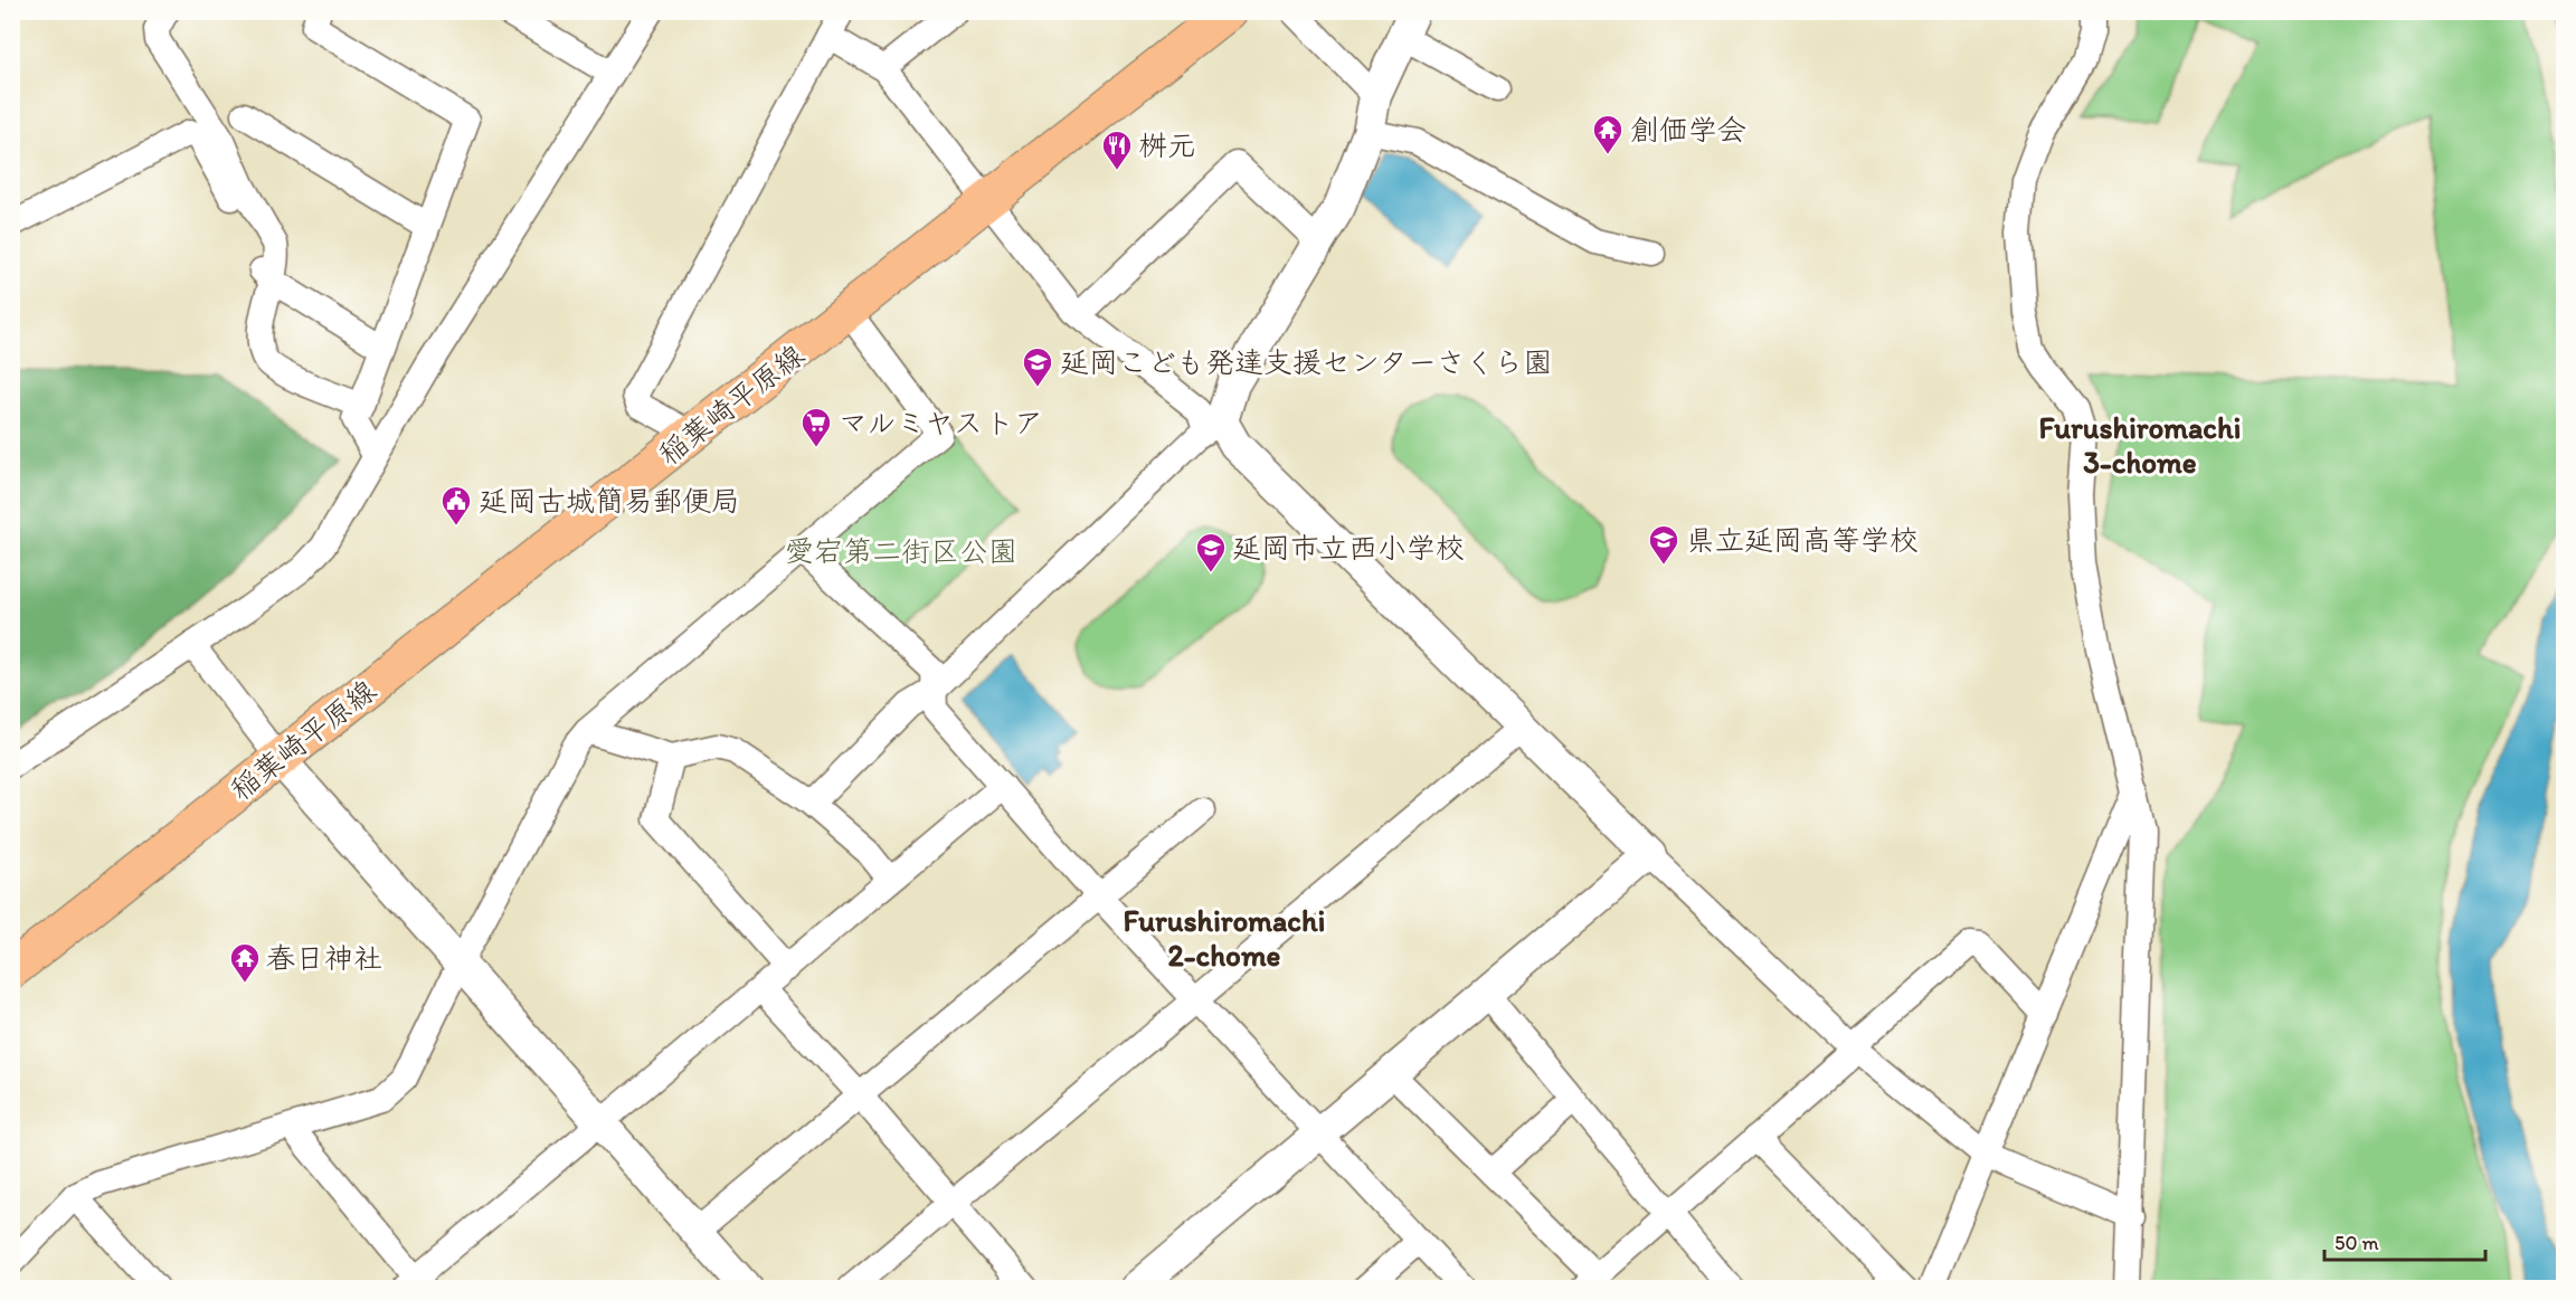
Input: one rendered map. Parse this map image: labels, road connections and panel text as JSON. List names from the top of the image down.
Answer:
{
  "streets": {
    "main road": ["稲葉崎平原線"]
  },
  "districts": ["Furushiromachi 3-chome", "Furushiromachi 2-chome"],
  "parks": ["愛宕第二街区公園"],
  "places": {
    "temple": ["創価学会", "春日神社"],
    "restaurant": ["桝元"],
    "school or university": ["延岡こども発達支援センターさくら園", "県立延岡高等学校", "延岡市立西小学校"],
    "supermarket": ["マルミヤストア"],
    "public building": ["延岡古城簡易郵便局"]
  },
  "scale_bar": "50 m"
}
